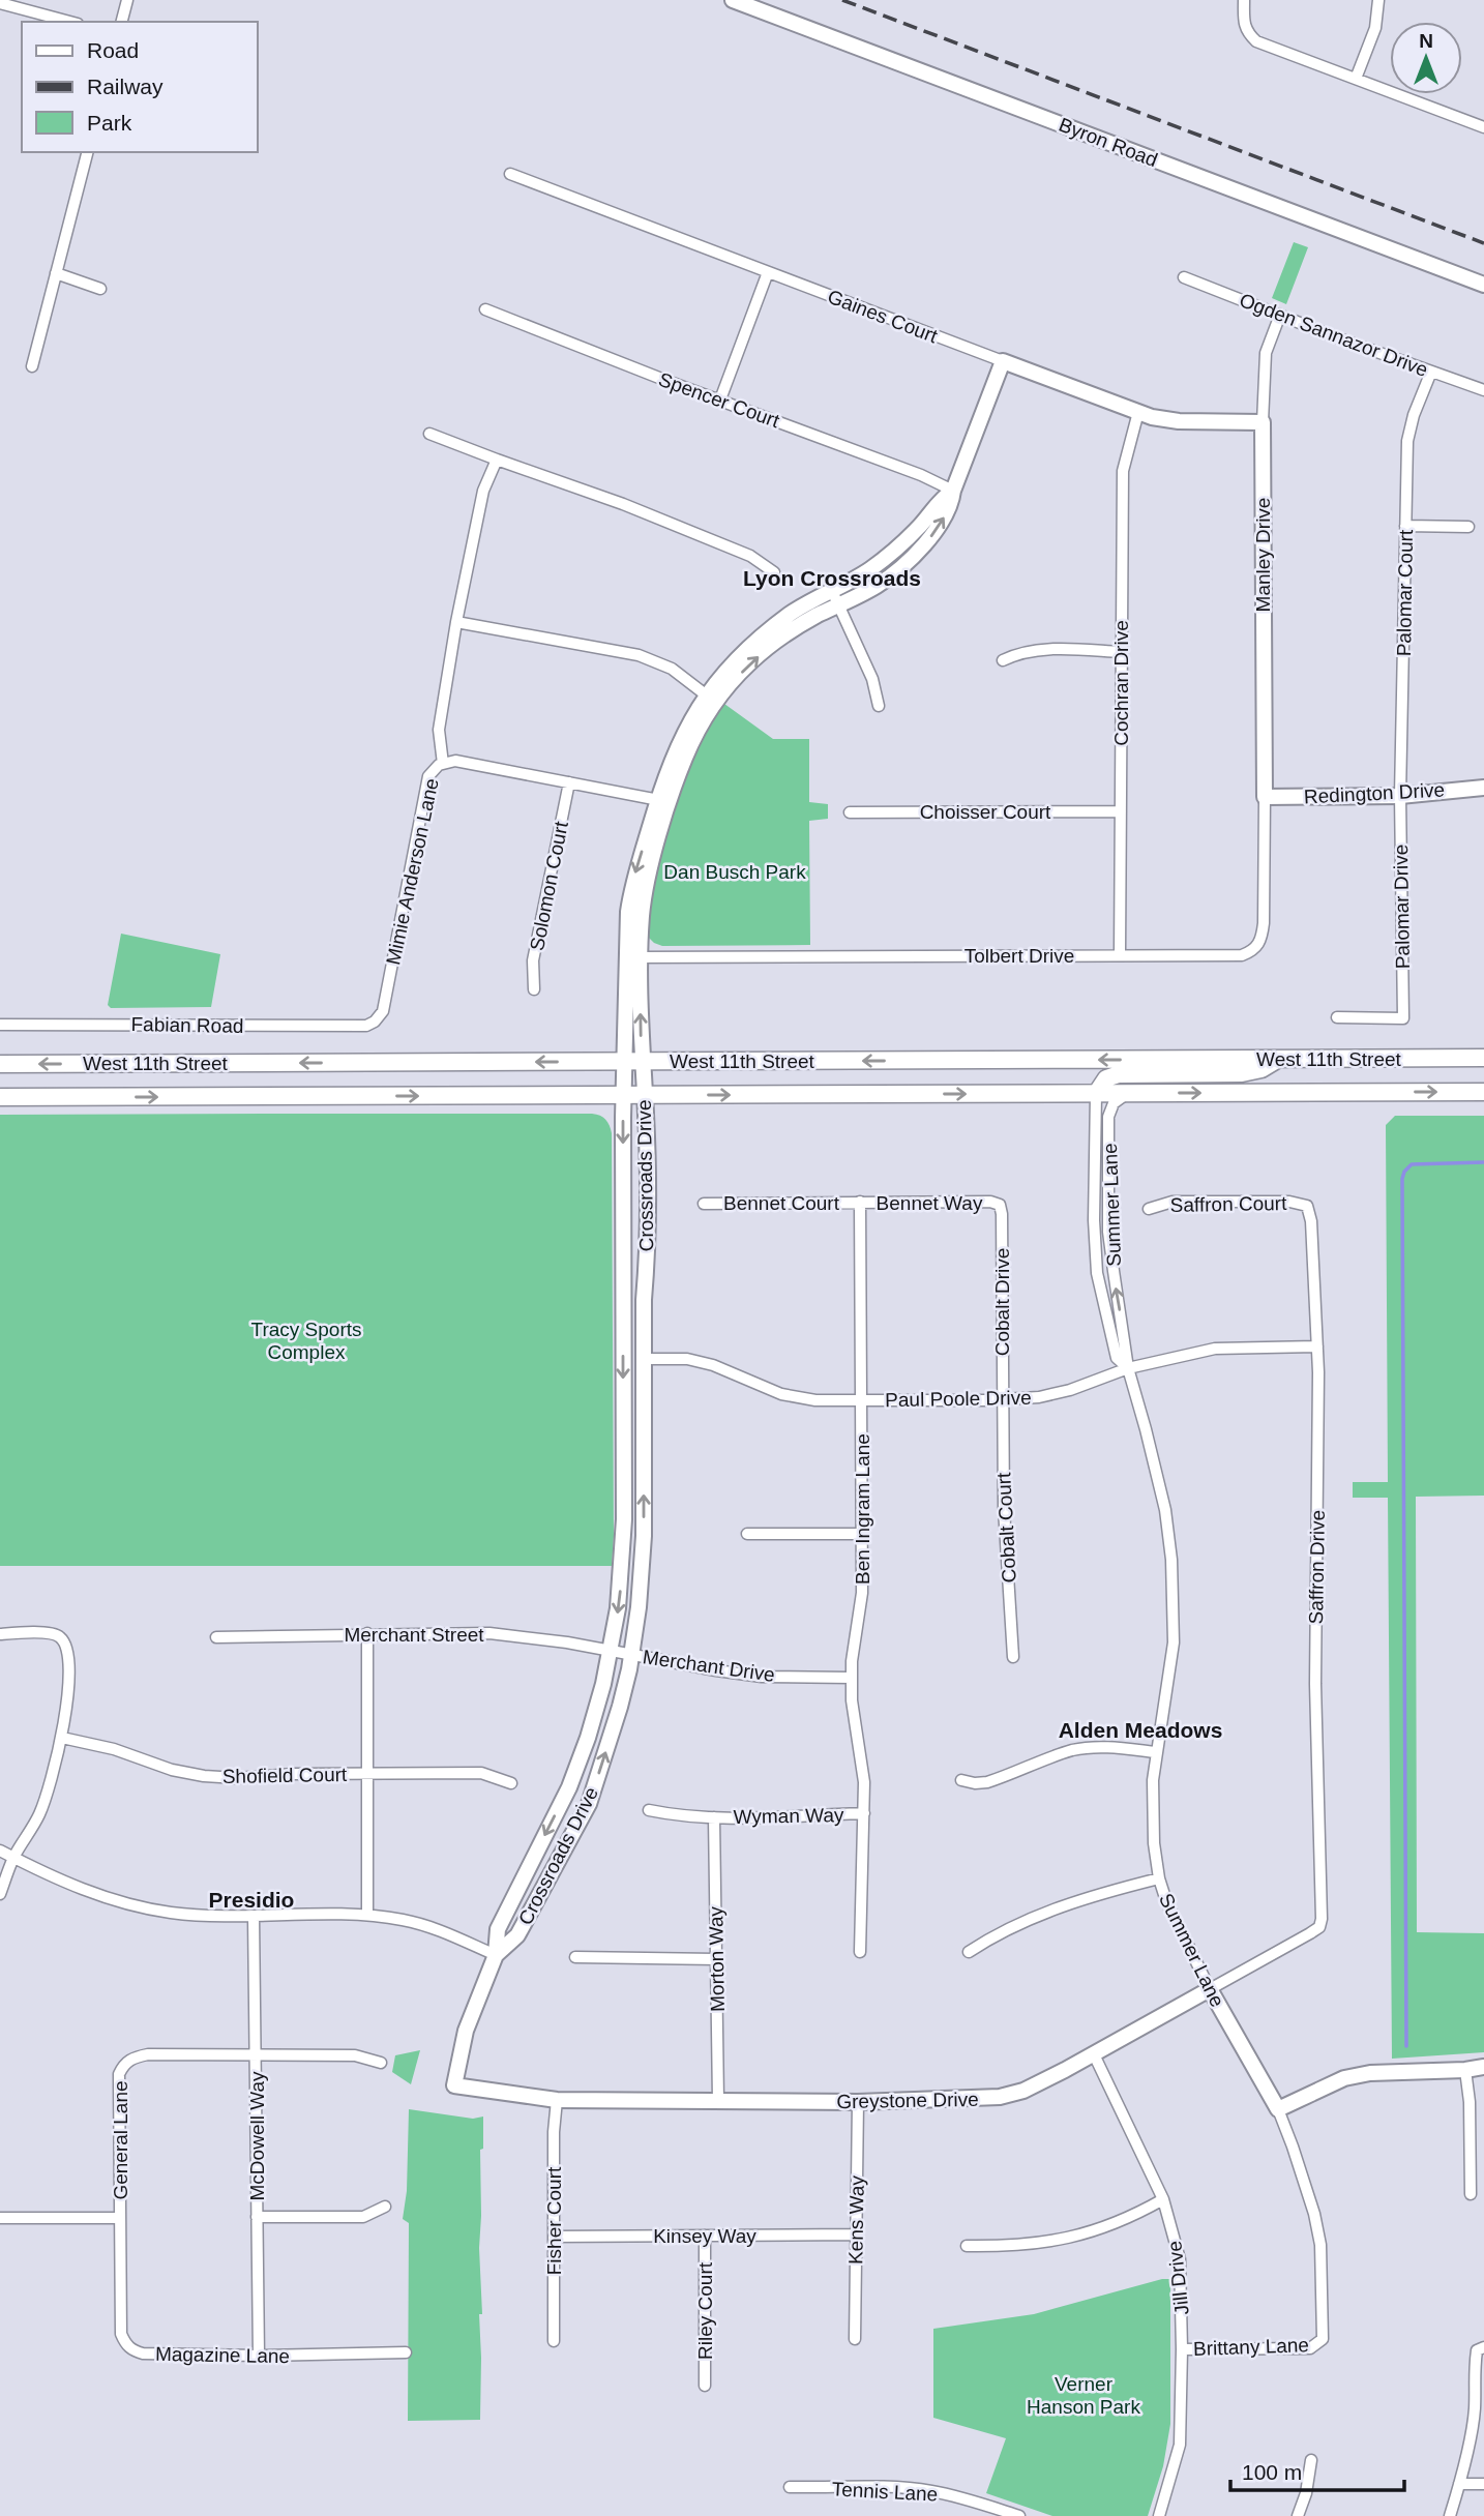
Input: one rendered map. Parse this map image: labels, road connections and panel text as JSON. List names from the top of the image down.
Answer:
{
  "streets": {
    "main road": ["West 11th Street"],
    "street": [
      "Byron Road",
      "Gaines Court",
      "Ogden Sannazor Drive",
      "Spencer Court",
      "Manley Drive",
      "Palomar Court",
      "Cochran Drive",
      "Redington Drive",
      "Choisser Court",
      "Mimie Anderson Lane",
      "Solomon Court",
      "Palomar Drive",
      "Tolbert Drive",
      "Fabian Road",
      "Crossroads Drive",
      "Bennet Court",
      "Bennet Way",
      "Saffron Court",
      "Summer Lane",
      "Cobalt Drive",
      "Paul Poole Drive",
      "Ben Ingram Lane",
      "Cobalt Court",
      "Saffron Drive",
      "Merchant Street",
      "Merchant Drive",
      "Shofield Court",
      "Wyman Way",
      "Morton Way",
      "Greystone Drive",
      "McDowell Way",
      "General Lane",
      "Kens Way",
      "Fisher Court",
      "Kinsey Way",
      "Jill Drive",
      "Riley Court",
      "Brittany Lane",
      "Magazine Lane",
      "Tennis Lane"
    ]
  },
  "crossings": [
    ["Gaines Court", "Manley Drive"],
    ["Gaines Court", "Cochran Drive"],
    ["Gaines Court", "Crossroads Drive"],
    ["Ogden Sannazor Drive", "Manley Drive"],
    ["Ogden Sannazor Drive", "Palomar Court"],
    ["Spencer Court", "Crossroads Drive"],
    ["Manley Drive", "Redington Drive"],
    ["Manley Drive", "Tolbert Drive"],
    ["Palomar Court", "Redington Drive"],
    ["Palomar Court", "Palomar Drive"],
    ["Cochran Drive", "Choisser Court"],
    ["Cochran Drive", "Tolbert Drive"],
    ["Redington Drive", "Palomar Drive"],
    ["Redington Drive", "Tolbert Drive"],
    ["Mimie Anderson Lane", "Solomon Court"],
    ["Mimie Anderson Lane", "Fabian Road"],
    ["Mimie Anderson Lane", "Crossroads Drive"],
    ["Tolbert Drive", "Crossroads Drive"],
    ["West 11th Street", "Crossroads Drive"],
    ["West 11th Street", "Summer Lane"],
    ["Crossroads Drive", "Paul Poole Drive"],
    ["Crossroads Drive", "Merchant Street"],
    ["Crossroads Drive", "Merchant Drive"],
    ["Crossroads Drive", "Greystone Drive"],
    ["Bennet Court", "Bennet Way"],
    ["Bennet Court", "Ben Ingram Lane"],
    ["Bennet Way", "Cobalt Drive"],
    ["Bennet Way", "Ben Ingram Lane"],
    ["Saffron Court", "Saffron Drive"],
    ["Summer Lane", "Paul Poole Drive"],
    ["Summer Lane", "Greystone Drive"],
    ["Summer Lane", "Brittany Lane"],
    ["Cobalt Drive", "Paul Poole Drive"],
    ["Cobalt Drive", "Cobalt Court"],
    ["Paul Poole Drive", "Ben Ingram Lane"],
    ["Paul Poole Drive", "Cobalt Court"],
    ["Paul Poole Drive", "Saffron Drive"],
    ["Ben Ingram Lane", "Merchant Drive"],
    ["Ben Ingram Lane", "Wyman Way"],
    ["Saffron Drive", "Greystone Drive"],
    ["Merchant Street", "Merchant Drive"],
    ["Wyman Way", "Morton Way"],
    ["Morton Way", "Greystone Drive"],
    ["Greystone Drive", "Kens Way"],
    ["Greystone Drive", "Fisher Court"],
    ["Greystone Drive", "Jill Drive"],
    ["McDowell Way", "General Lane"],
    ["McDowell Way", "Magazine Lane"],
    ["General Lane", "Magazine Lane"],
    ["Kens Way", "Kinsey Way"],
    ["Fisher Court", "Kinsey Way"],
    ["Kinsey Way", "Riley Court"],
    ["Jill Drive", "Brittany Lane"]
  ],
  "districts": ["Lyon Crossroads", "Alden Meadows", "Presidio"],
  "parks": ["Dan Busch Park", "Tracy Sports Complex", "Verner Hanson Park"],
  "legend": ["Road", "Railway", "Park"],
  "scale_bar": "100 m",
  "north": "top"
}
